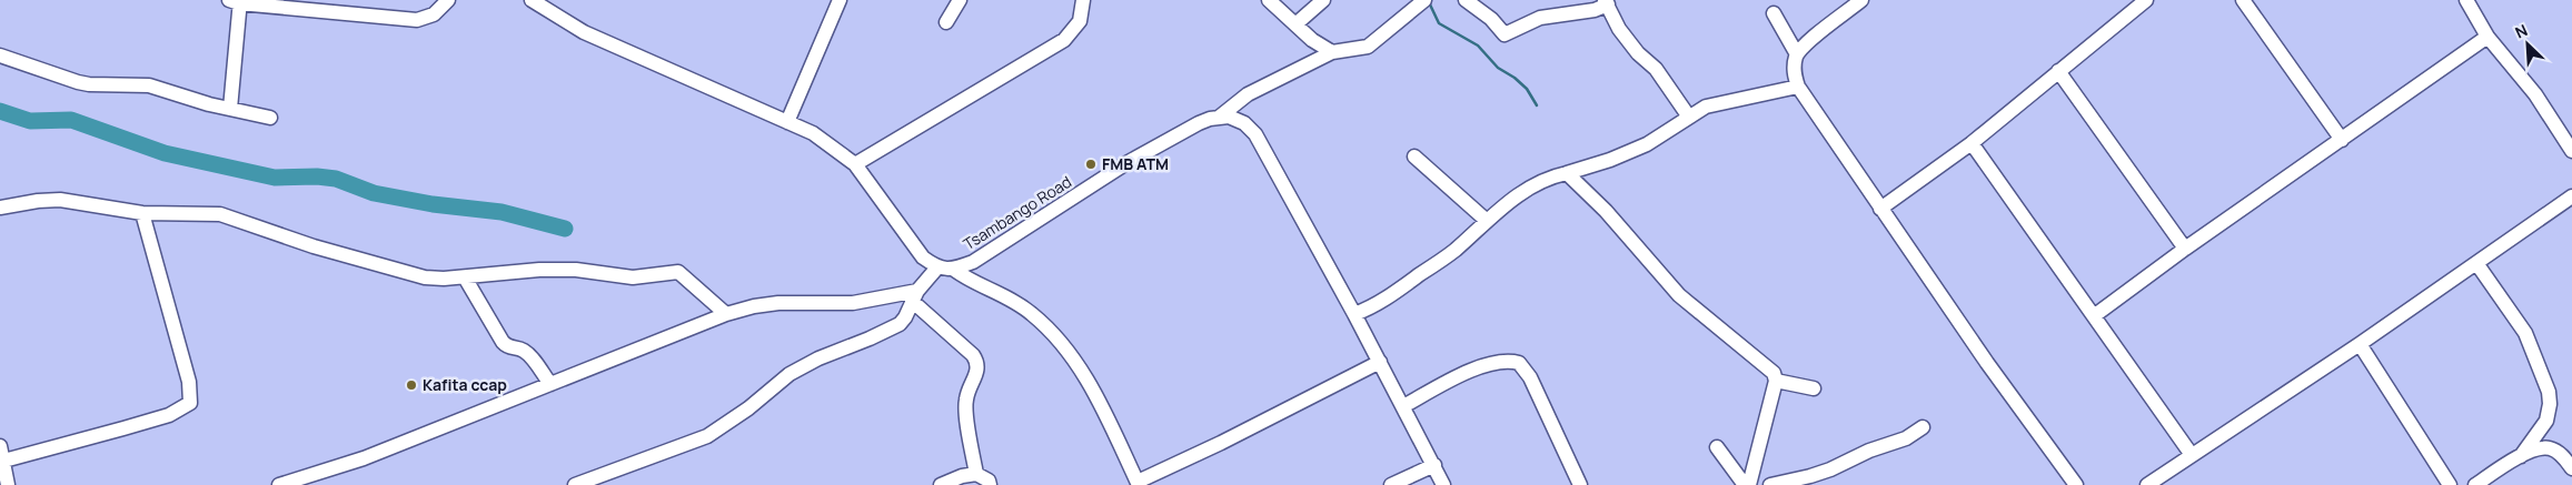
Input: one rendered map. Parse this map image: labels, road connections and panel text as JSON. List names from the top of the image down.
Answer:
{
  "streets": {
    "street": ["Tsambango Road"]
  },
  "places": ["FMB ATM", "Kafita ccap"],
  "north": "top left"
}
